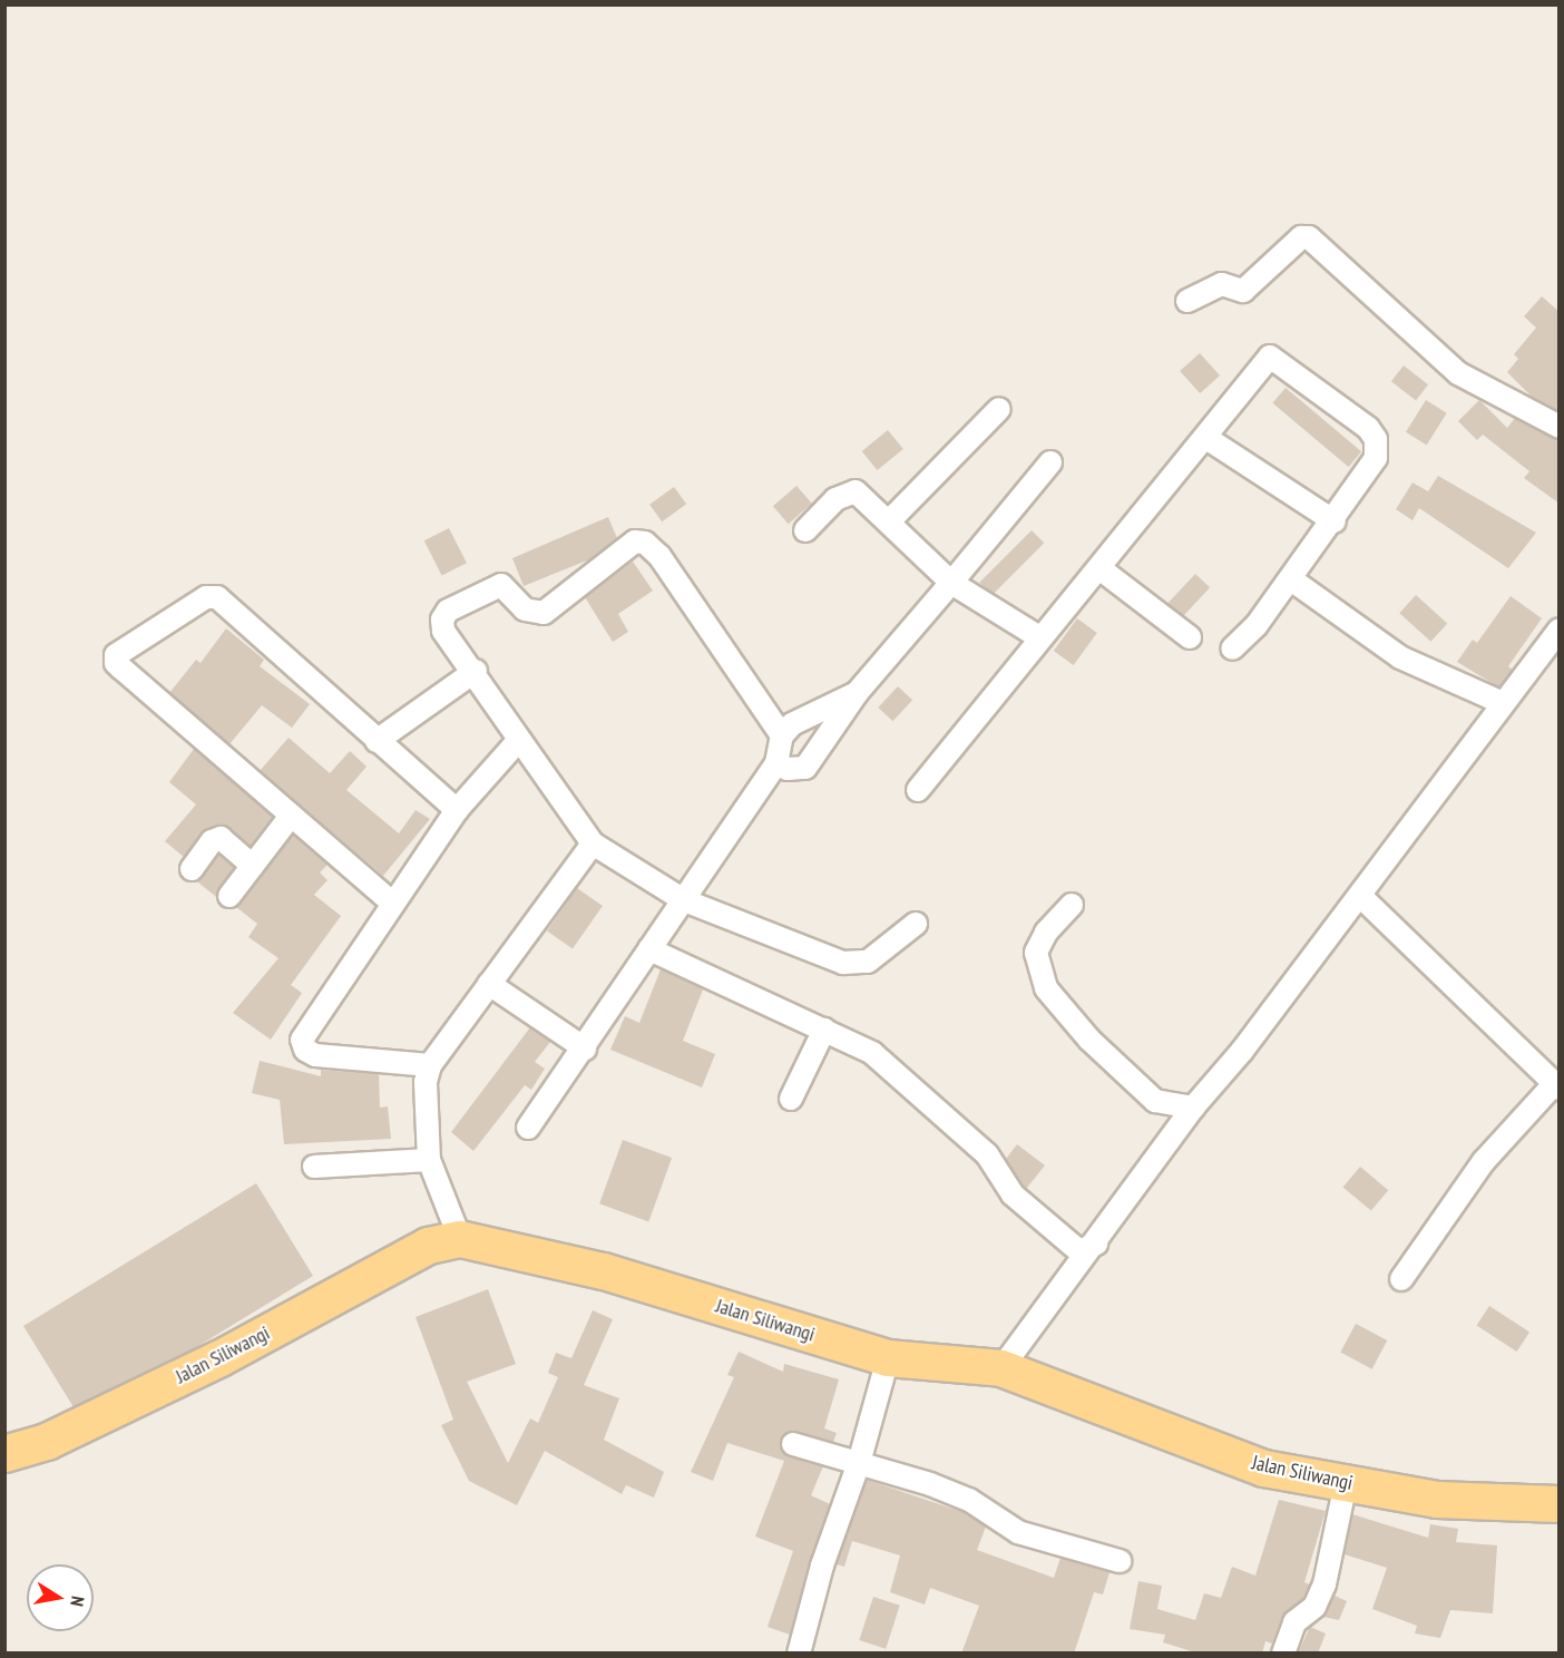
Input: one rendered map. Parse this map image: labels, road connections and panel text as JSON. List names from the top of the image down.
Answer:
{
  "streets": {
    "main road": ["Jalan Siliwangi"]
  },
  "north": "right"
}
